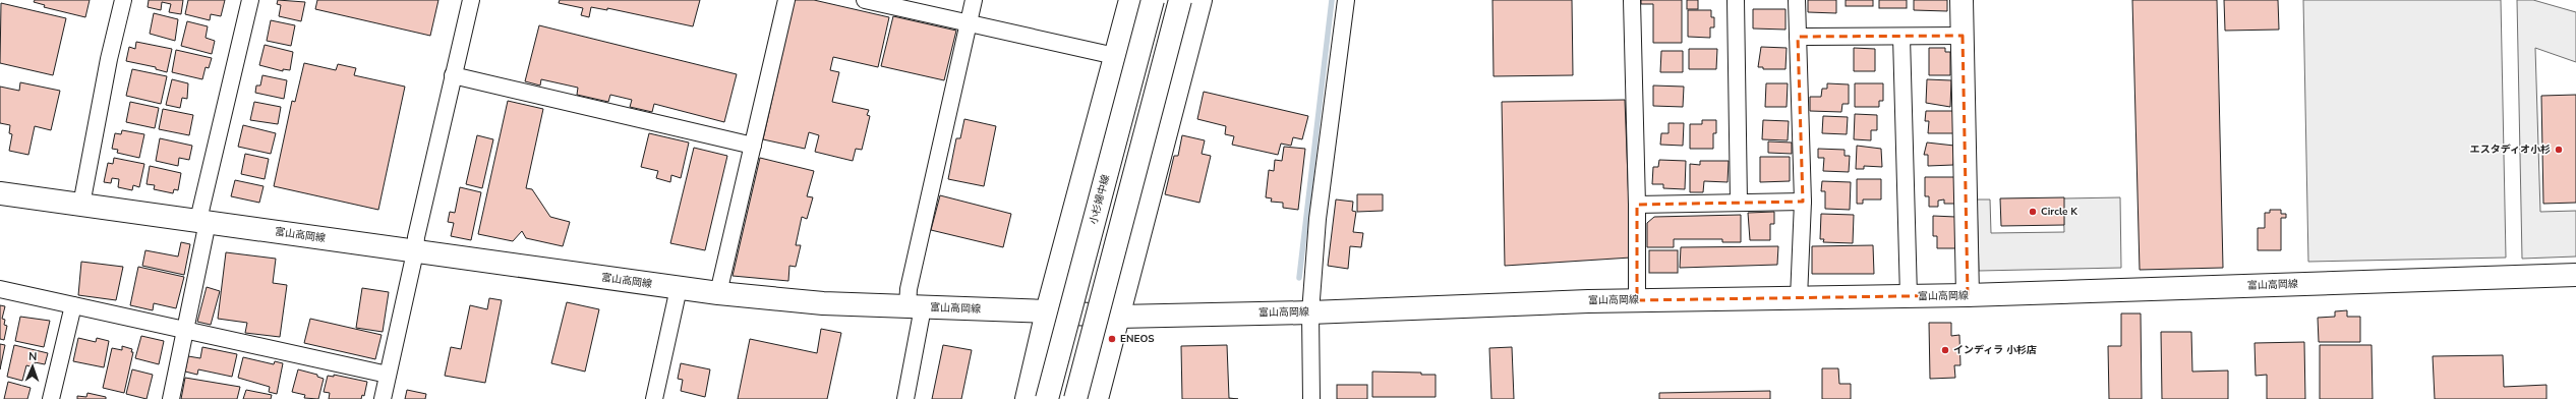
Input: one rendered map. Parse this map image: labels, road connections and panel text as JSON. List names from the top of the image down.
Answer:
{
  "streets": {
    "main road": ["小杉婦中線", "富山高岡線"]
  },
  "places": [
    "エスタディオ小杉",
    "Circle K",
    "ENEOS",
    "インディラ 小杉店"
  ],
  "north": "top"
}
